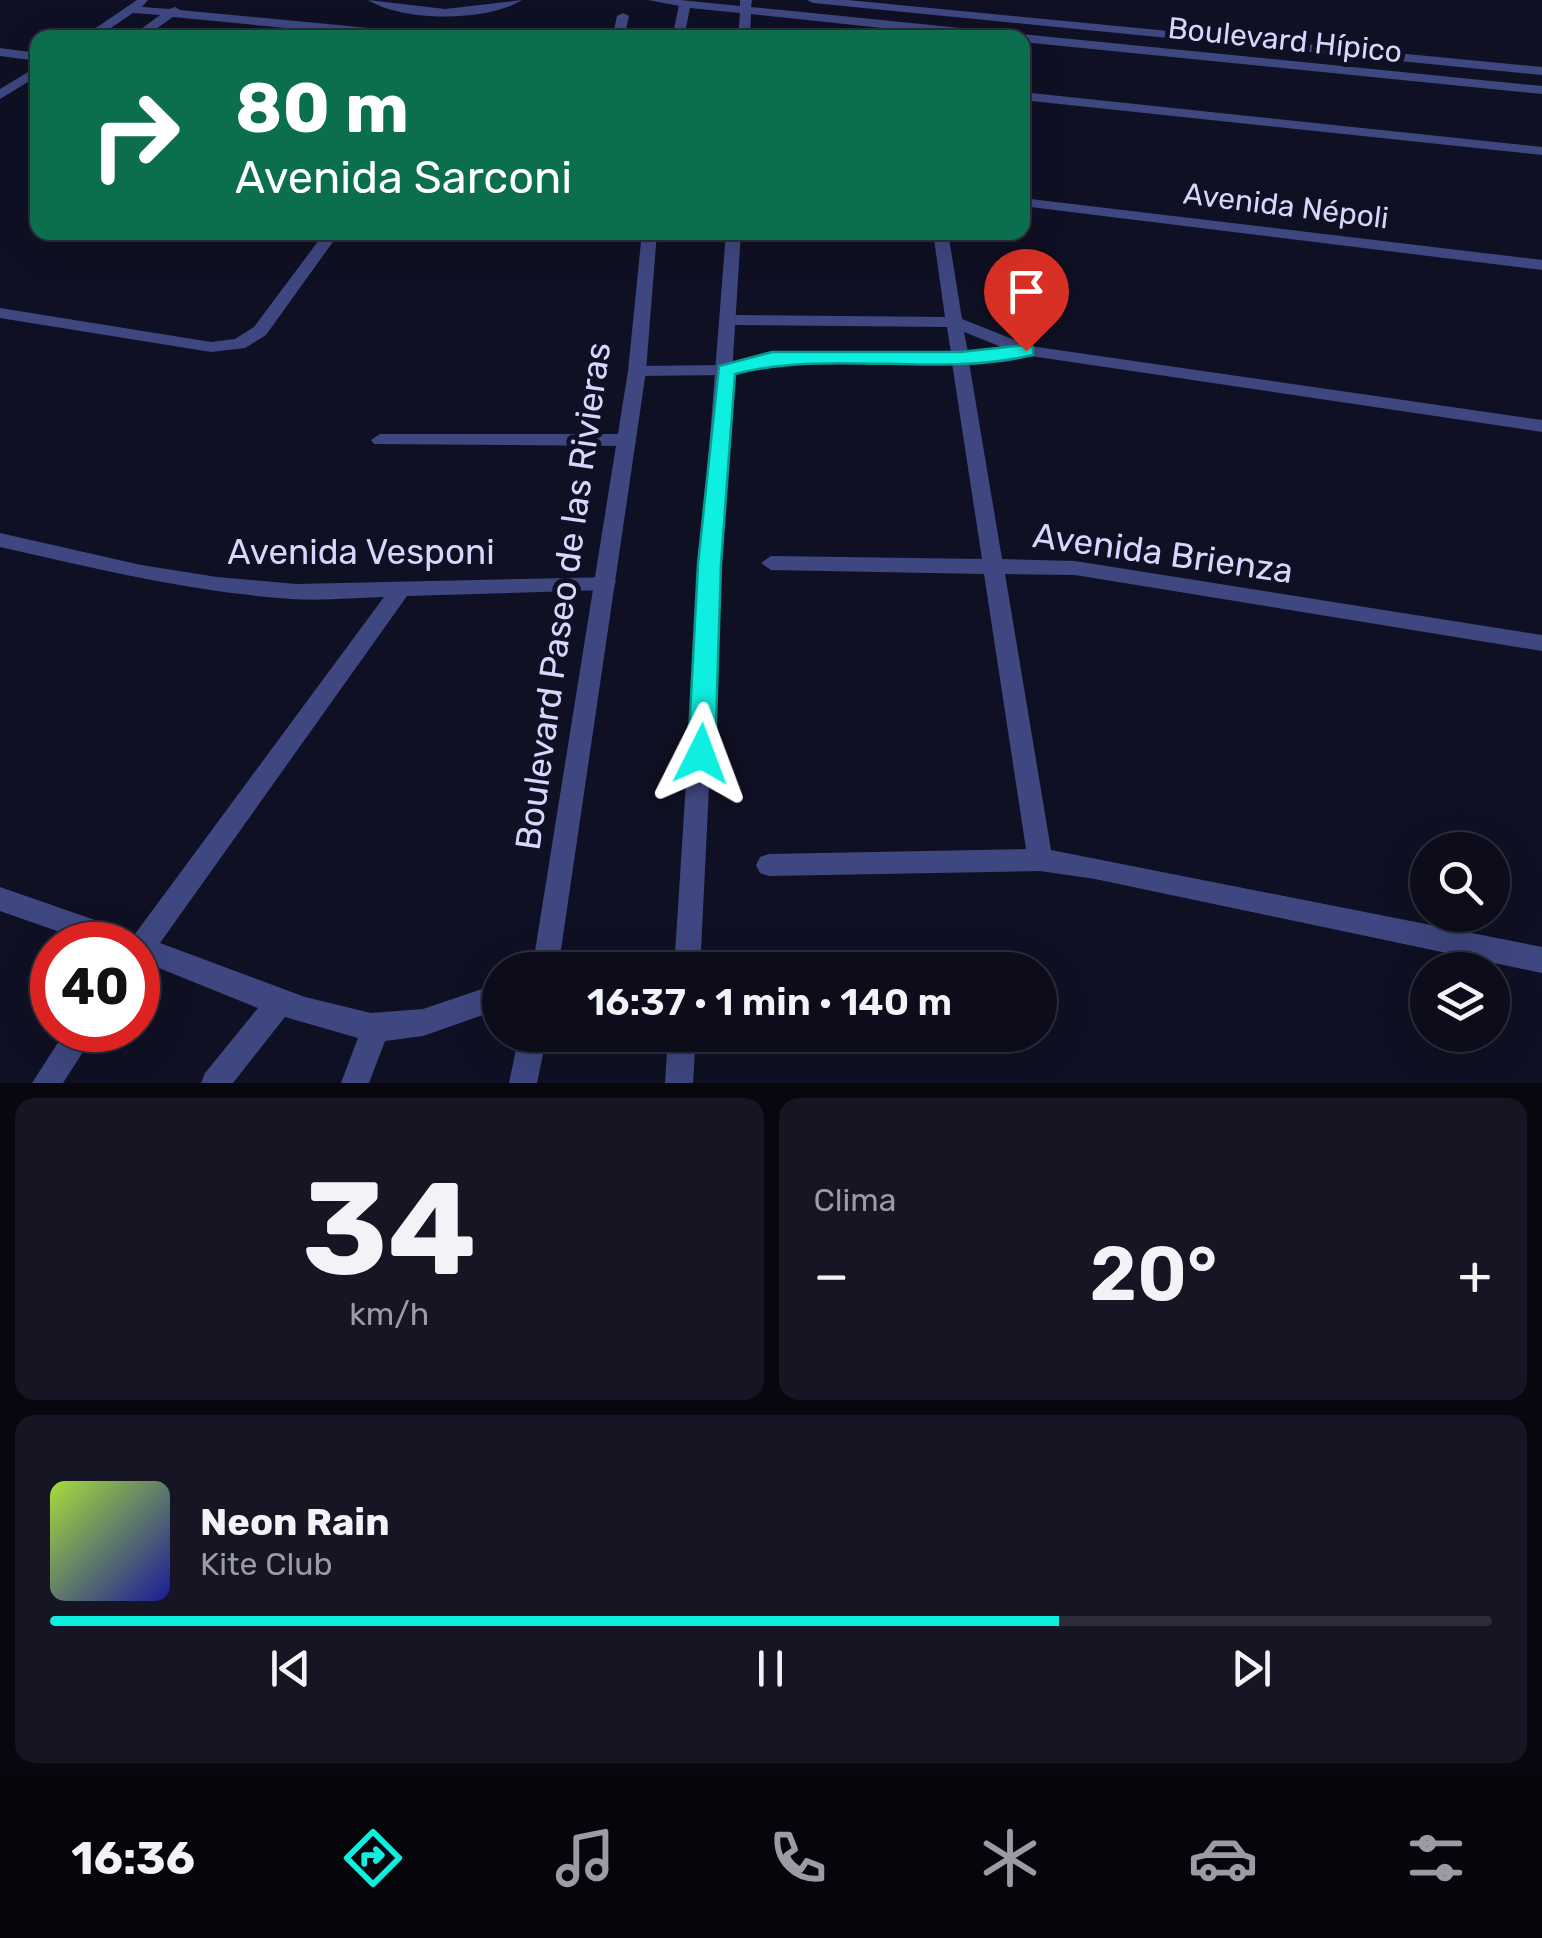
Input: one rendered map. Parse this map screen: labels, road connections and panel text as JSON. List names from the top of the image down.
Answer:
{
  "streets": {
    "street": [
      "Boulevard Hípico",
      "Avenida Népoli",
      "Avenida Vesponi",
      "Avenida Brienza",
      "Boulevard Paseo de las Rivieras"
    ]
  },
  "crossings": [
    ["Avenida Vesponi", "Boulevard Paseo de las Rivieras"]
  ],
  "page": {
    "turn": ["80 m", "Avenida Sarconi"],
    "limit": "40",
    "trip": "16:37 · 1 min · 140 m",
    "tile": [
      ["34", "km/h"],
      "Clima"
    ],
    "heat": ["−", "20°", "+"],
    "song": ["Neon Rain", "Kite Club"],
    "tabs": "16:36"
  }
}
